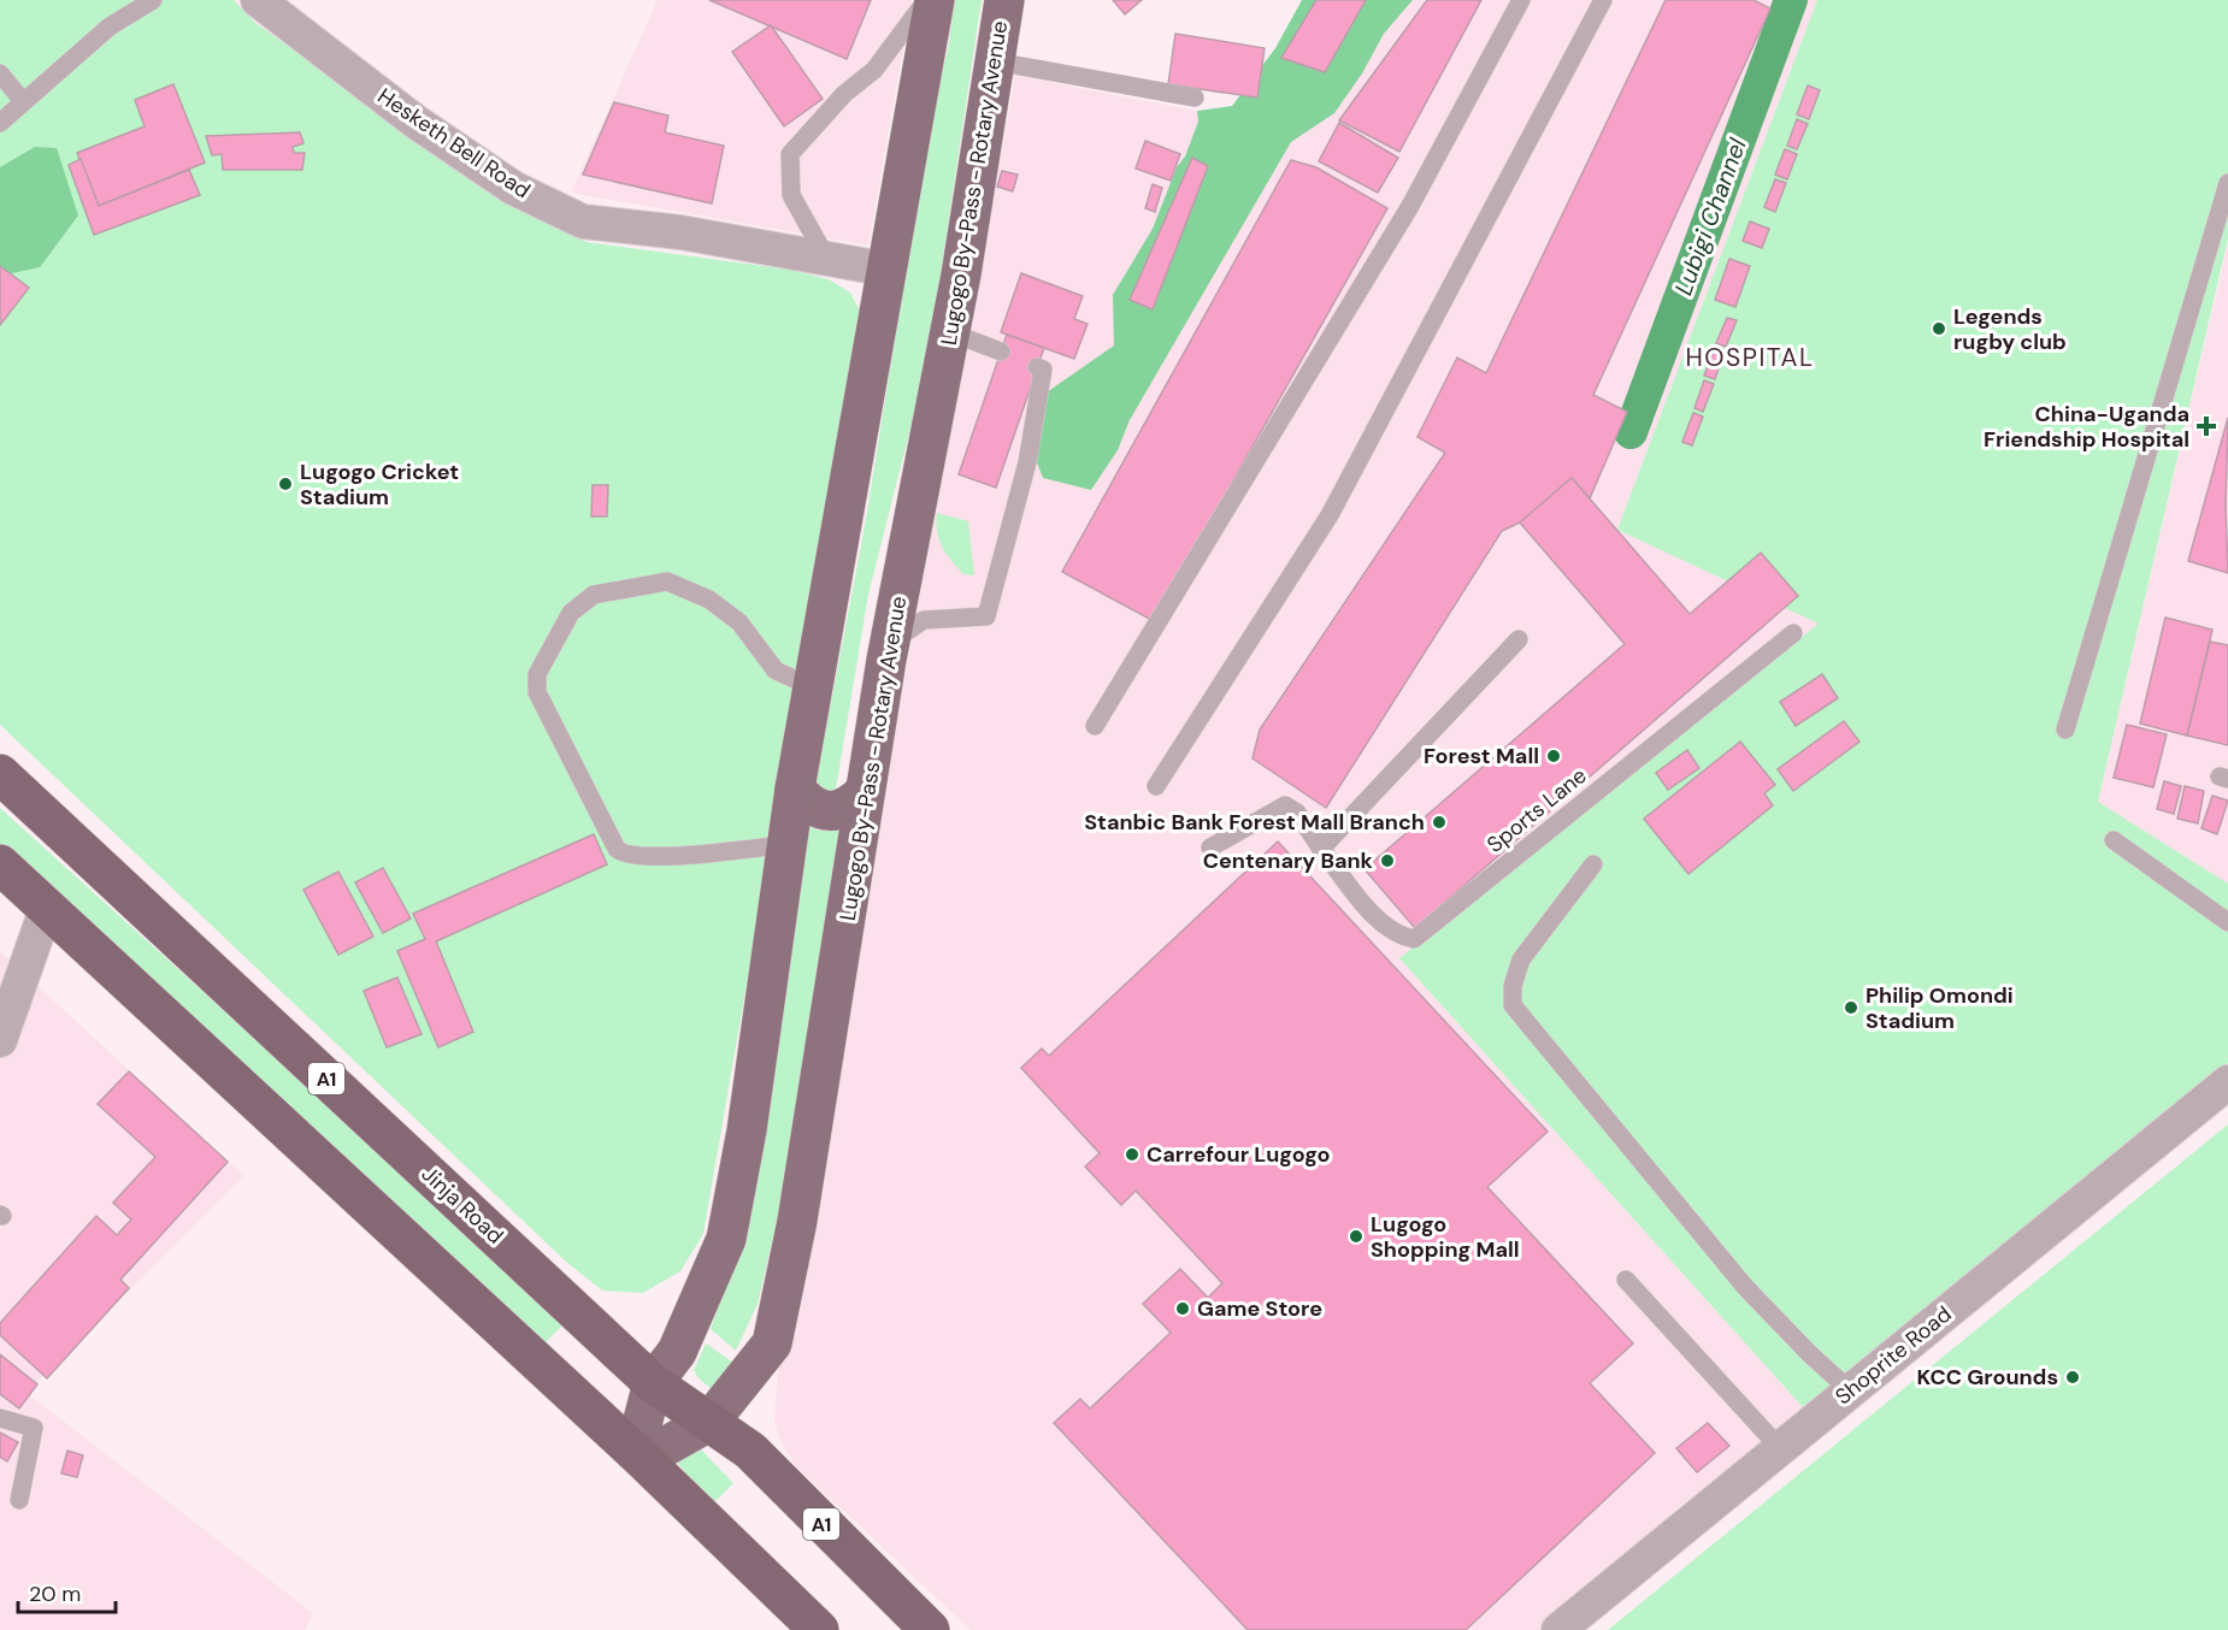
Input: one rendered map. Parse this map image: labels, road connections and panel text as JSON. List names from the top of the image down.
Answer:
{
  "streets": {
    "highway": ["A1", "Jinja Road"],
    "main road": ["Lugogo By-Pass - Rotary Avenue"],
    "street": ["Hesketh Bell Road", "Shoprite Road"],
    "lane": ["Sports Lane"]
  },
  "crossings": [
    ["Lugogo By-Pass - Rotary Avenue", "Jinja Road"]
  ],
  "districts": ["HOSPITAL"],
  "water": ["Lubigi Channel"],
  "places": {
    "other": [
      "Legends rugby club",
      "Lugogo Cricket Stadium",
      "Forest Mall",
      "Stanbic Bank Forest Mall Branch",
      "Centenary Bank",
      "Philip Omondi Stadium",
      "Carrefour Lugogo",
      "Lugogo Shopping Mall",
      "Game Store",
      "KCC Grounds"
    ],
    "health": ["China-Uganda Friendship Hospital"]
  },
  "scale_bar": "20 m"
}
